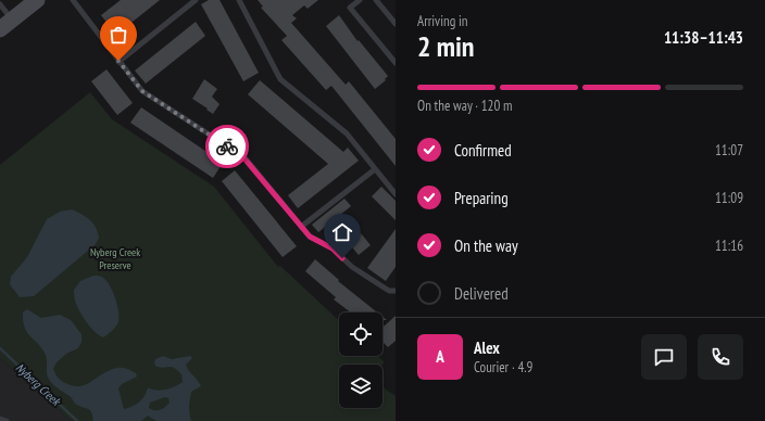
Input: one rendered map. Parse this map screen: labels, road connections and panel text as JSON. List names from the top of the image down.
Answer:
{
  "water": ["Nyberg Creek"],
  "parks": ["Nyberg Creek Preserve"],
  "page": {
    "heading": ["2 min", "Arriving in", "11:38–11:43"],
    "panel": ["Alex", "Courier · 4.9"],
    "bar": "On the way · 120 m",
    "list": [
      ["Confirmed", "11:07"],
      ["Preparing", "11:09"],
      ["On the way", "11:16"],
      "Delivered"
    ],
    "round": "A"
  }
}
